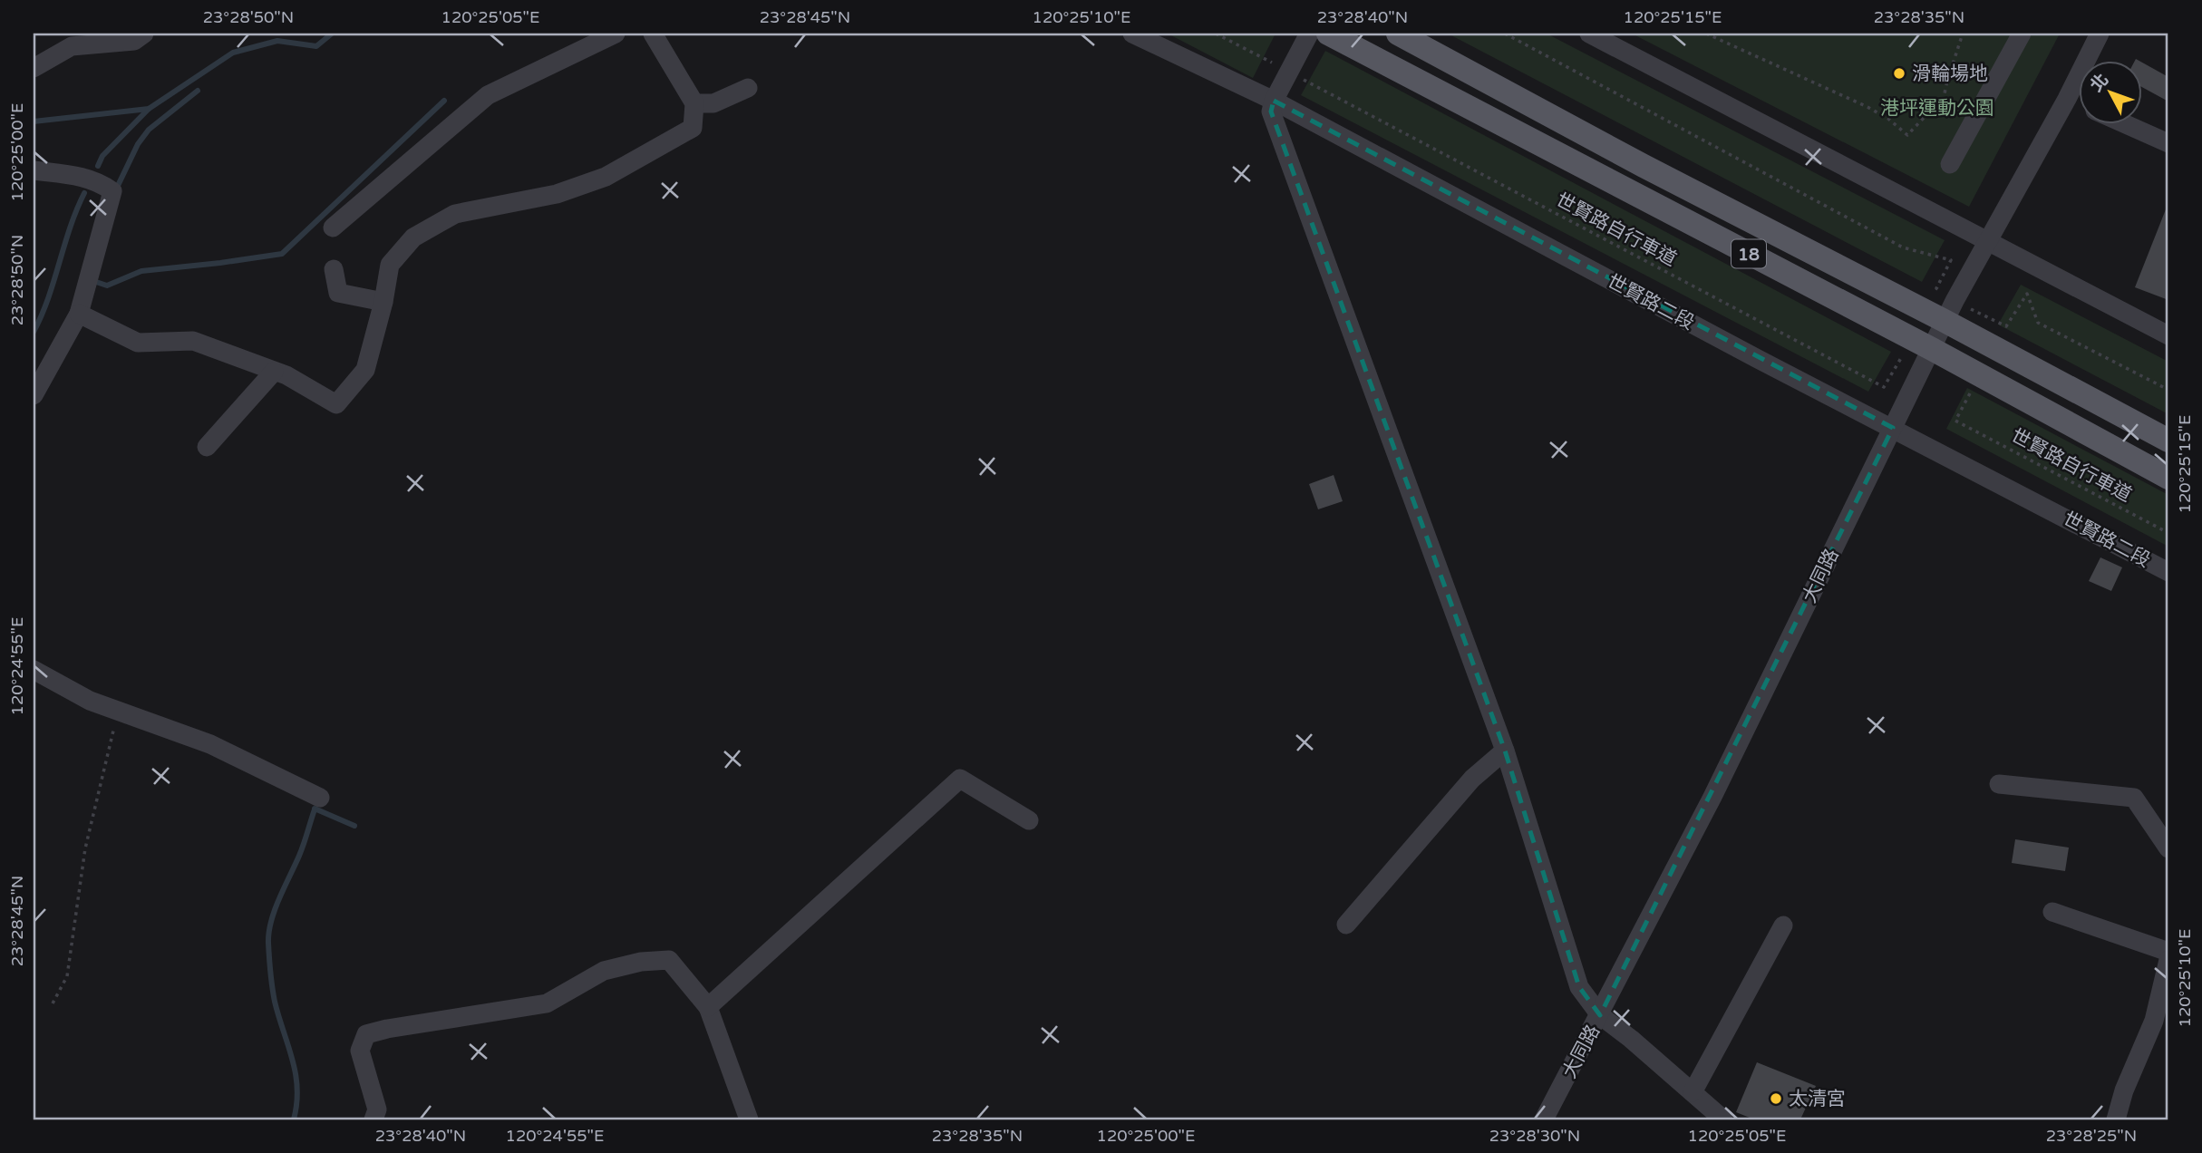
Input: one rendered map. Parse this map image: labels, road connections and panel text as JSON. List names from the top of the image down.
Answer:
{
  "streets": {
    "main road": ["18"],
    "street": ["世賢路二段", "大同路"],
    "path": ["世賢路自行車道"]
  },
  "crossings": [
    ["18", "大同路"],
    ["世賢路二段", "大同路"]
  ],
  "parks": ["港坪運動公園"],
  "places": ["滑輪場地", "太清宮"],
  "north": "top left",
  "coordinates": [
    "23°28'50\"N",
    "120°25'05\"E",
    "23°28'45\"N",
    "120°25'10\"E",
    "23°28'40\"N",
    "120°25'15\"E",
    "23°28'35\"N",
    "120°25'00\"E",
    "120°24'55\"E",
    "23°28'30\"N",
    "23°28'25\"N"
  ]
}
